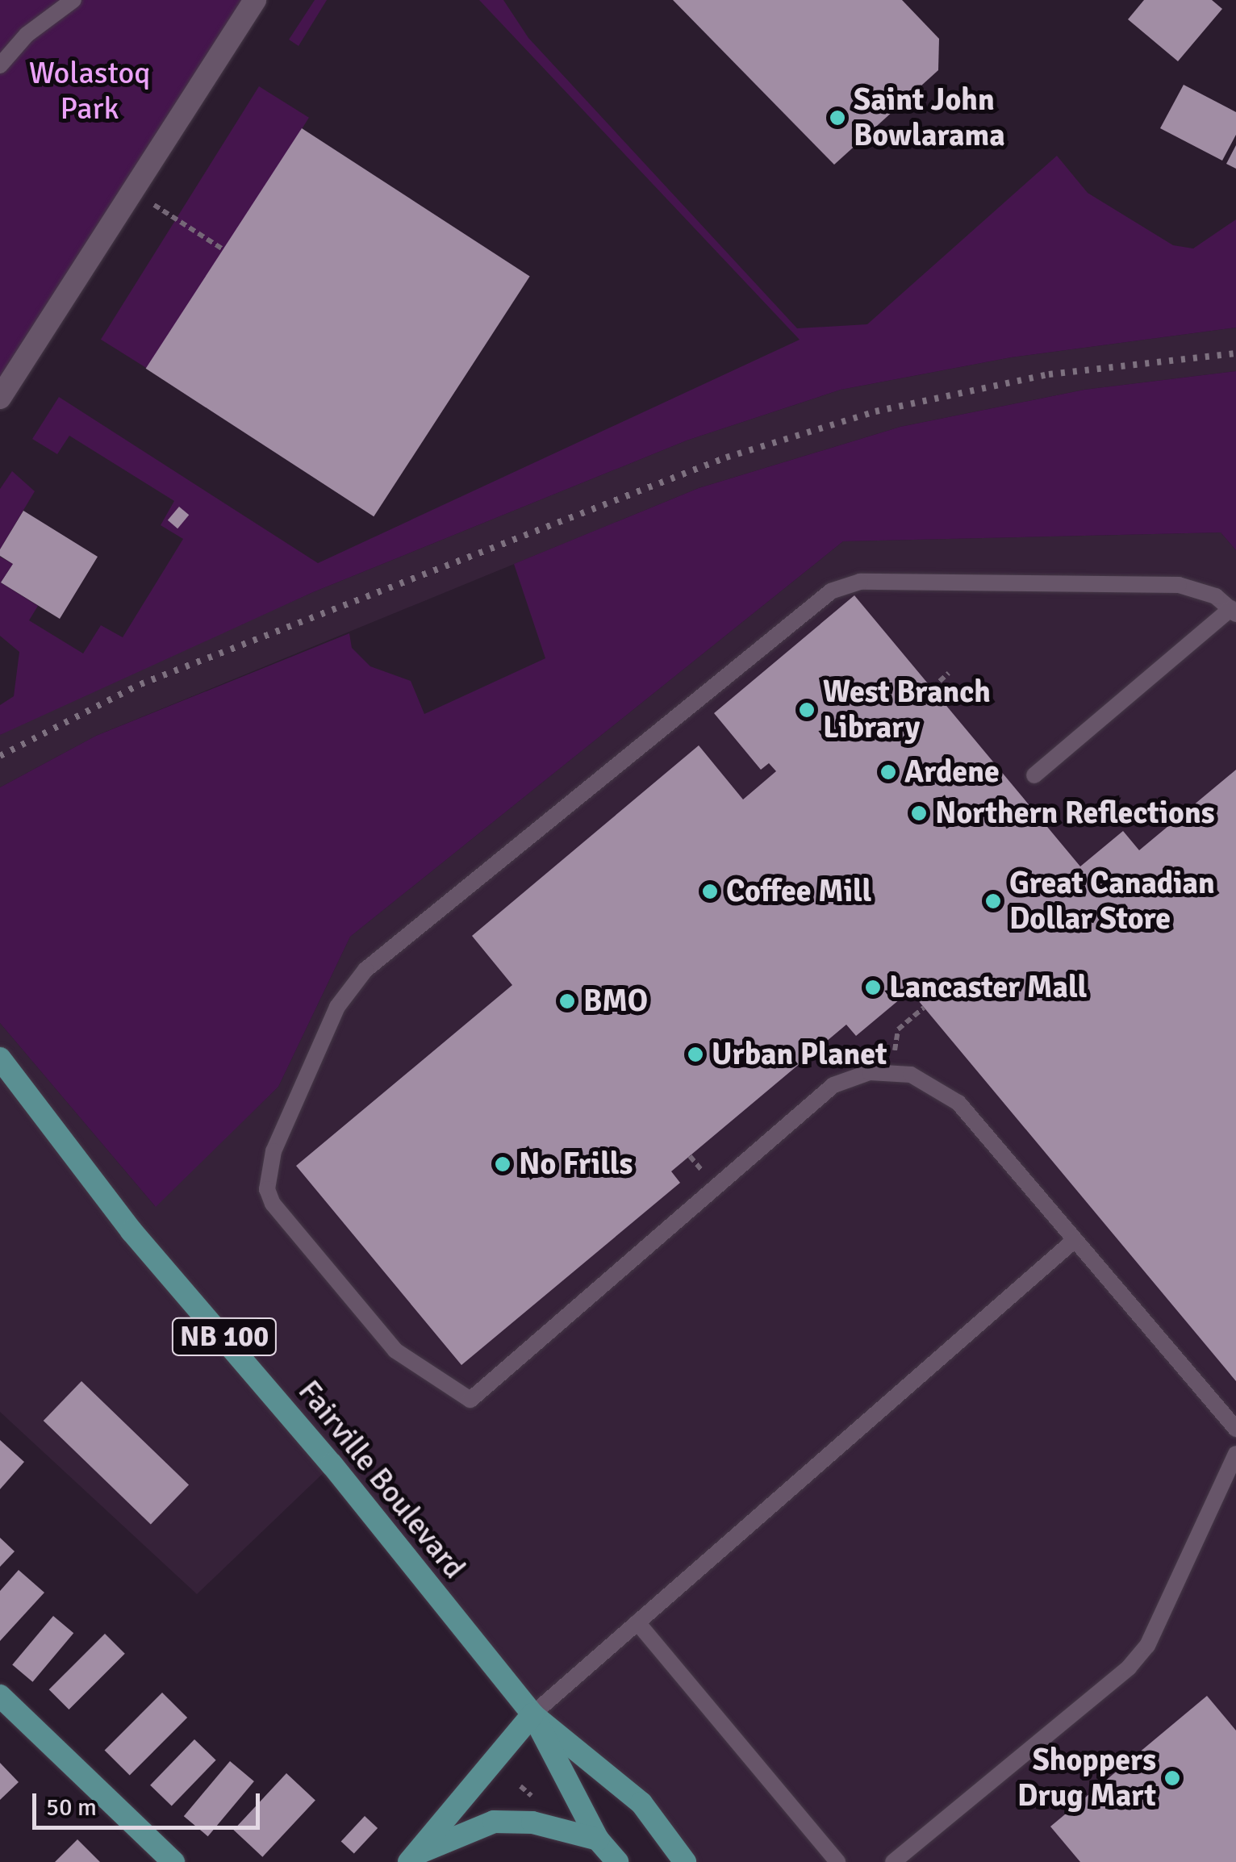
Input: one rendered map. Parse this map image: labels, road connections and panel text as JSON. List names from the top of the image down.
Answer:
{
  "streets": {
    "main road": ["NB 100", "Fairville Boulevard"]
  },
  "parks": ["Wolastoq Park"],
  "places": [
    "Saint John Bowlarama",
    "West Branch Library",
    "Ardene",
    "Northern Reflections",
    "Coffee Mill",
    "Great Canadian Dollar Store",
    "Lancaster Mall",
    "BMO",
    "Urban Planet",
    "No Frills",
    "Shoppers Drug Mart"
  ],
  "scale_bar": "50 m"
}
